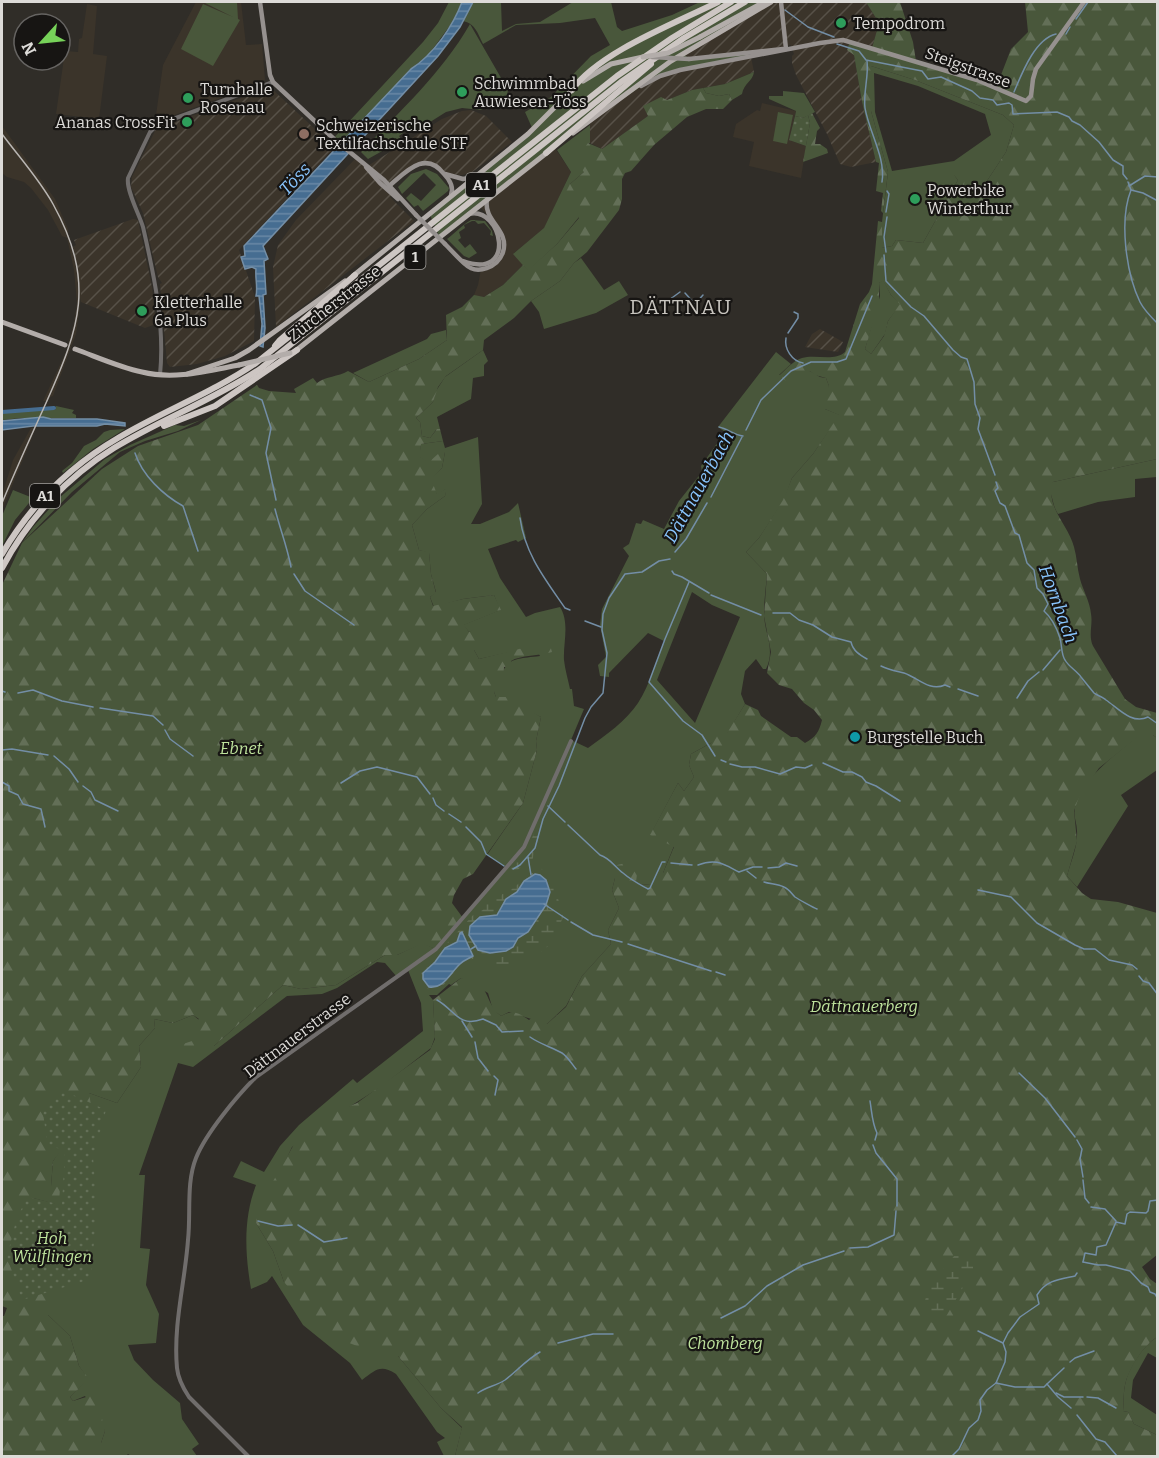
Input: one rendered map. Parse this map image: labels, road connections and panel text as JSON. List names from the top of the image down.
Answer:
{
  "streets": {
    "highway": ["A1"],
    "main road": ["Steigstrasse", "1", "Zürcherstrasse"],
    "street": ["Dättnauerstrasse"]
  },
  "crossings": [
    ["Steigstrasse", "Zürcherstrasse"],
    ["A1", "Zürcherstrasse"]
  ],
  "districts": ["DÄTTNAU"],
  "water": ["Töss", "Dättnauerbach", "Hornbach"],
  "parks": [
    "Ebnet",
    "Dättnauerberg",
    "Hoh Wülflingen",
    "Chomberg"
  ],
  "places": [
    "Tempodrom",
    "Schwimmbad Auwiesen-Töss",
    "Turnhalle Rosenau",
    "Ananas CrossFit",
    "Schweizerische Textilfachschule STF",
    "Powerbike Winterthur",
    "Kletterhalle 6a Plus",
    "Burgstelle Buch"
  ],
  "north": "bottom left"
}
